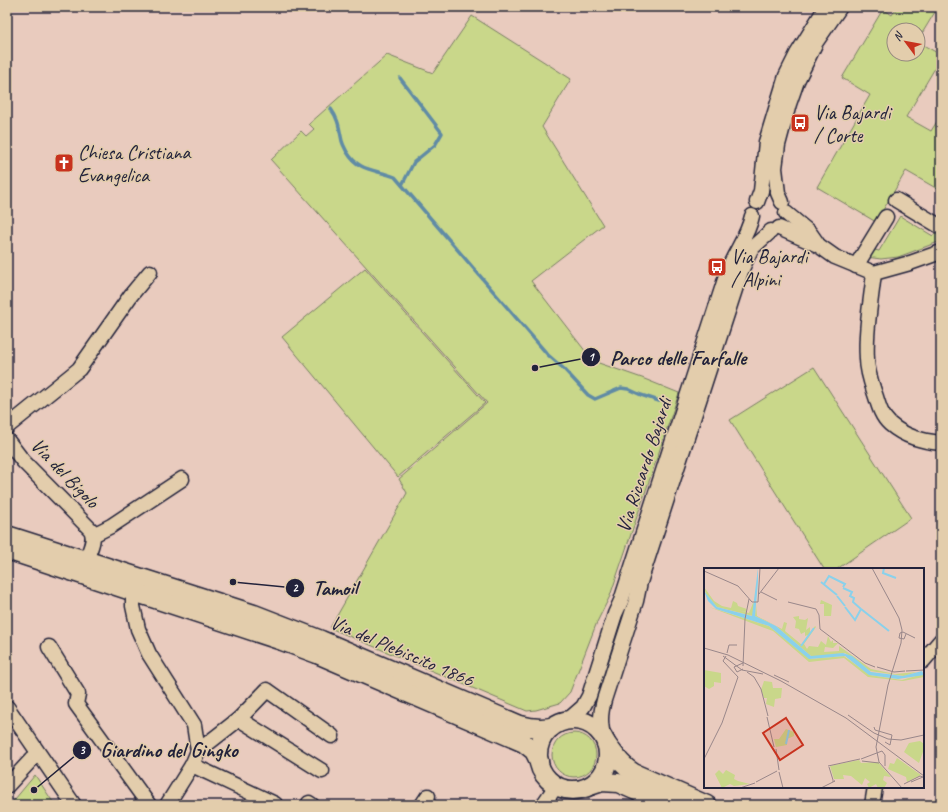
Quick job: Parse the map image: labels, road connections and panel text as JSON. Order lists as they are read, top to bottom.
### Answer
{
  "streets": {
    "main road": ["Via del Plebiscito 1866"],
    "street": ["Via Riccardo Bajardi", "Via del Bigolo"]
  },
  "crossings": [
    ["Via Riccardo Bajardi", "Via del Plebiscito 1866"],
    ["Via del Bigolo", "Via del Plebiscito 1866"]
  ],
  "places": {
    "bus stop": ["Via Bajardi / Corte", "Via Bajardi / Alpini"],
    "church": ["Chiesa Cristiana Evangelica"],
    "other": ["Parco delle Farfalle", "Tamoil", "Giardino del Gingko"]
  },
  "north": "top left"
}
